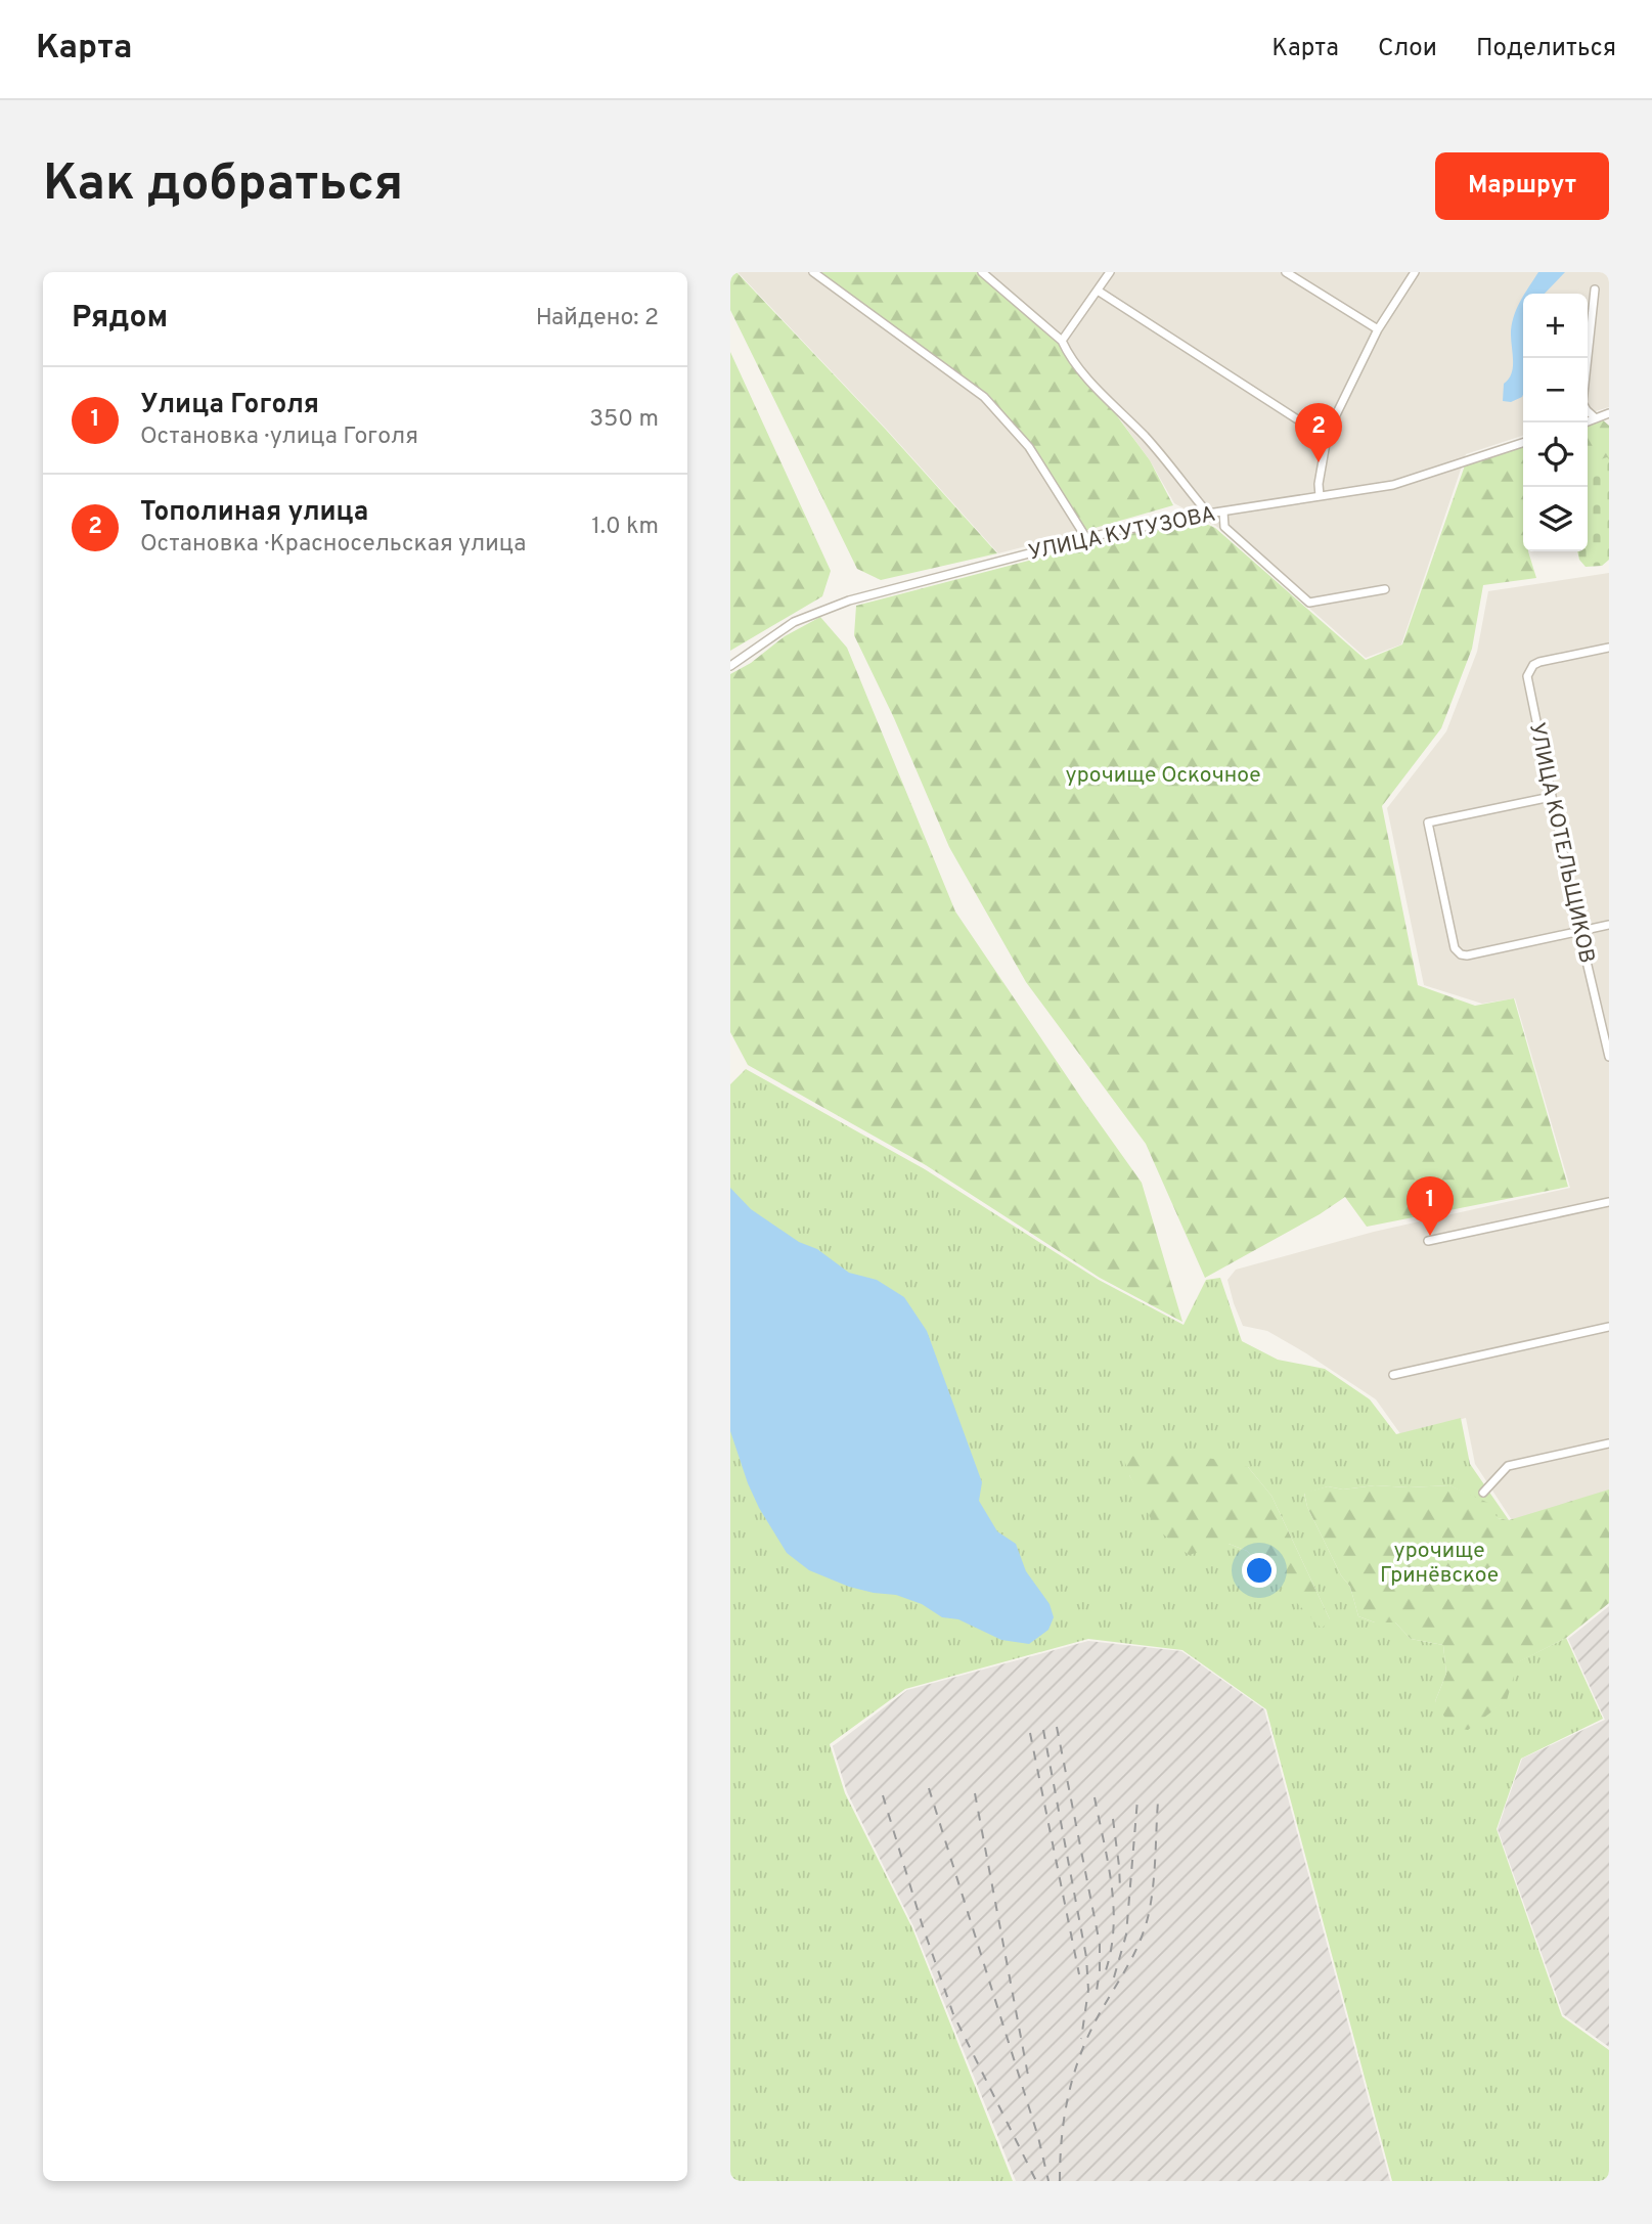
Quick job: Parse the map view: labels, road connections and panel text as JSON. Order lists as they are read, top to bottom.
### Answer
{
  "streets": {
    "street": ["УЛИЦА КУТУЗОВА", "УЛИЦА КОТЕЛЬЩИКОВ"]
  },
  "parks": ["урочище Оскочное", "урочище Гринёвское"],
  "page": {
    "header": "Карта",
    "nav": ["Карта", "Слои", "Поделиться"],
    "buttons": "Маршрут",
    "title": "Как добраться",
    "heading": ["Рядом", "Найдено: 2"],
    "map_buttons": ["+", "−"],
    "list": [
      {
        "mark": "1",
        "name": "Улица Гоголя",
        "note": "Остановка · улица Гоголя",
        "value": "350 m"
      },
      {
        "mark": "2",
        "name": "Тополиная улица",
        "note": "Остановка · Красносельская улица",
        "value": "1.0 km"
      }
    ],
    "pins": ["2", "1"]
  }
}
